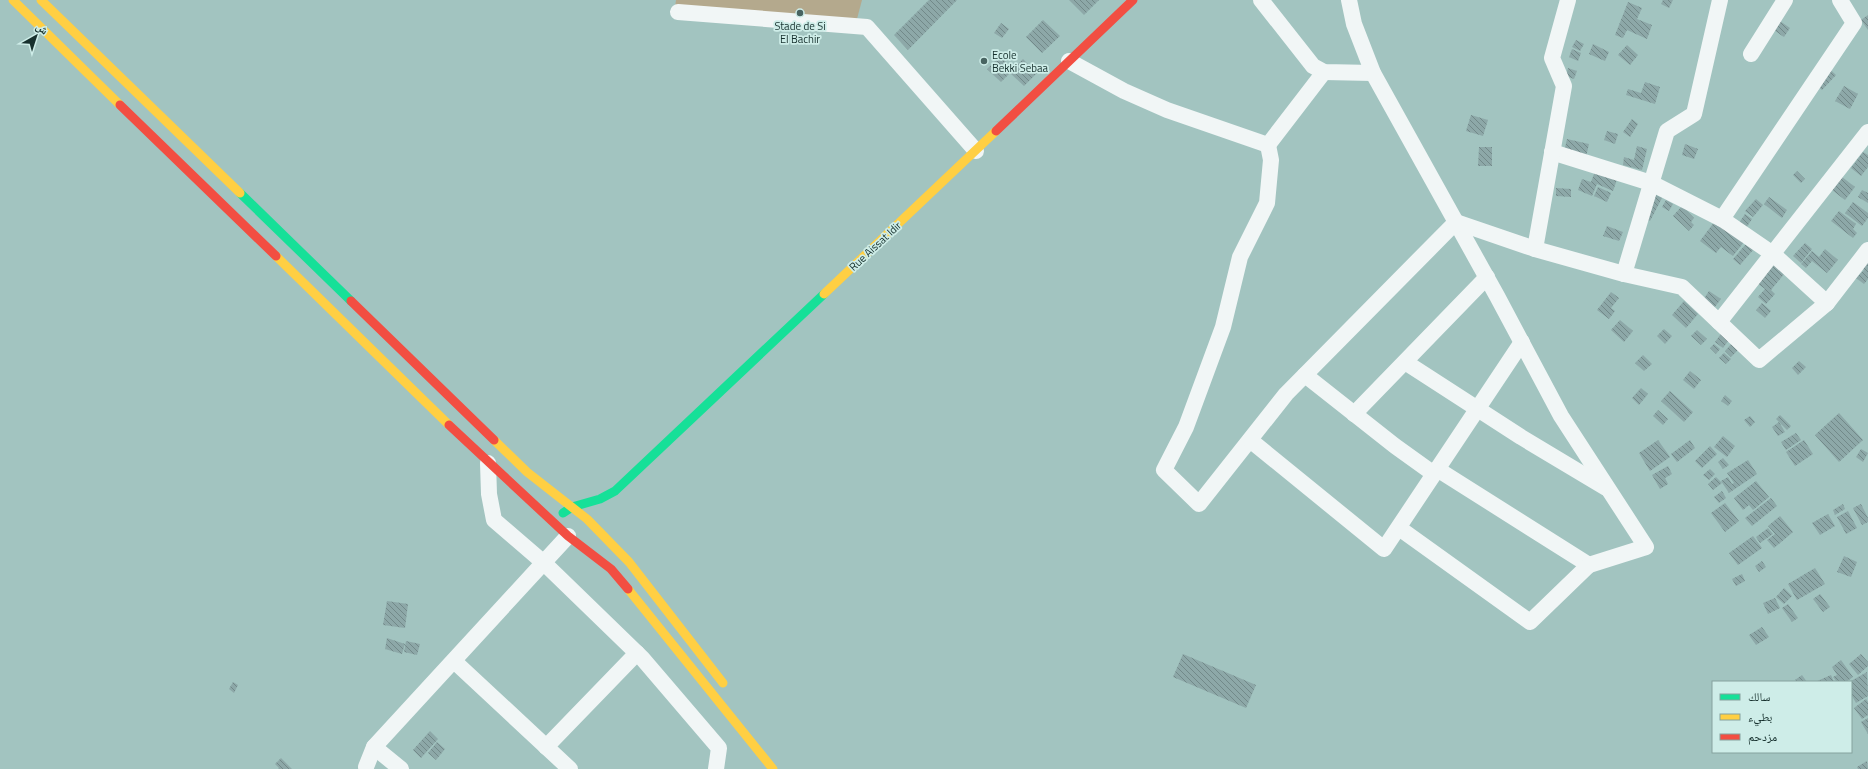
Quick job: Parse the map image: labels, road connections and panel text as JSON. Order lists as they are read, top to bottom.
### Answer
{
  "streets": {
    "main road": ["Rue Aissat Idir"]
  },
  "places": ["Stade de Si El Bachir", "Ecole Bekki Sebaa"],
  "legend": ["سالك", "بطيء", "مزدحم"],
  "north": "top right"
}
